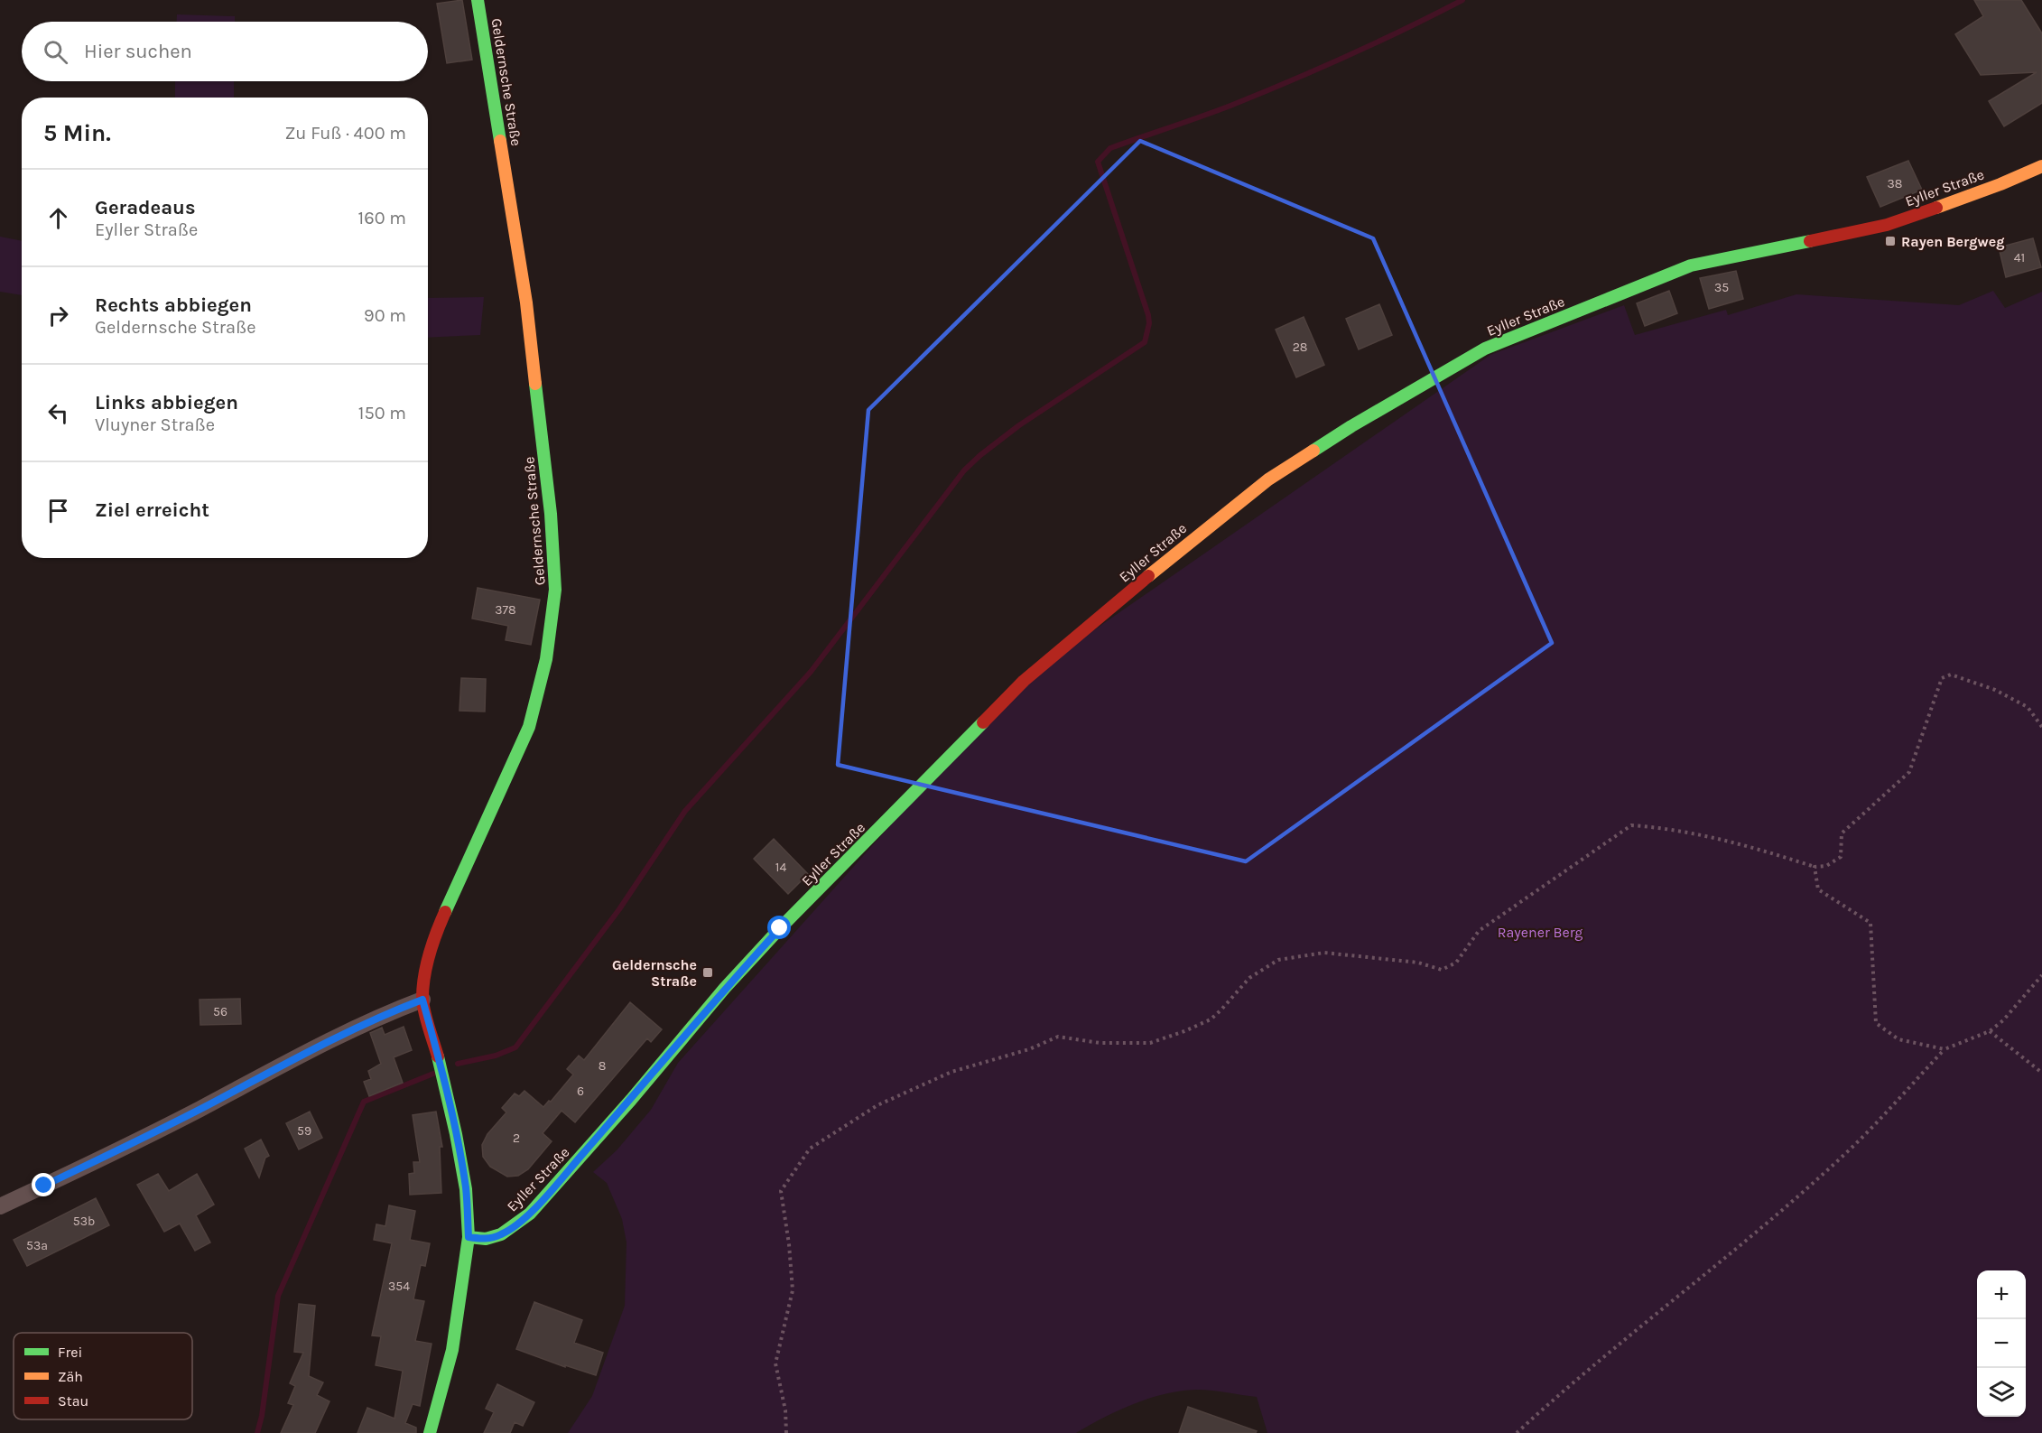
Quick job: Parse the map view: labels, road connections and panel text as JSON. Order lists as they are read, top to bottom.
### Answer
{
  "streets": {
    "main road": ["Geldernsche Straße", "Eyller Straße"]
  },
  "crossings": [
    ["Geldernsche Straße", "Eyller Straße"]
  ],
  "parks": ["Rayener Berg"],
  "places": {
    "transit": ["Rayen Bergweg", "Geldernsche Straße"]
  },
  "house_numbers": [
    "38",
    "41",
    "35",
    "28",
    "378",
    "14",
    "56",
    "8",
    "6",
    "59",
    "2",
    "53b",
    "53a",
    "354"
  ],
  "legend": ["Frei", "Zäh", "Stau"],
  "page": {
    "search": "Hier suchen",
    "heading": ["5 Min.", "Zu Fuß · 400 m"],
    "list": [
      ["Geradeaus", "Eyller Straße", "160 m"],
      ["Rechts abbiegen", "Geldernsche Straße", "90 m"],
      ["Links abbiegen", "Vluyner Straße", "150 m"],
      "Ziel erreicht"
    ],
    "map_buttons": ["+", "−"]
  }
}
